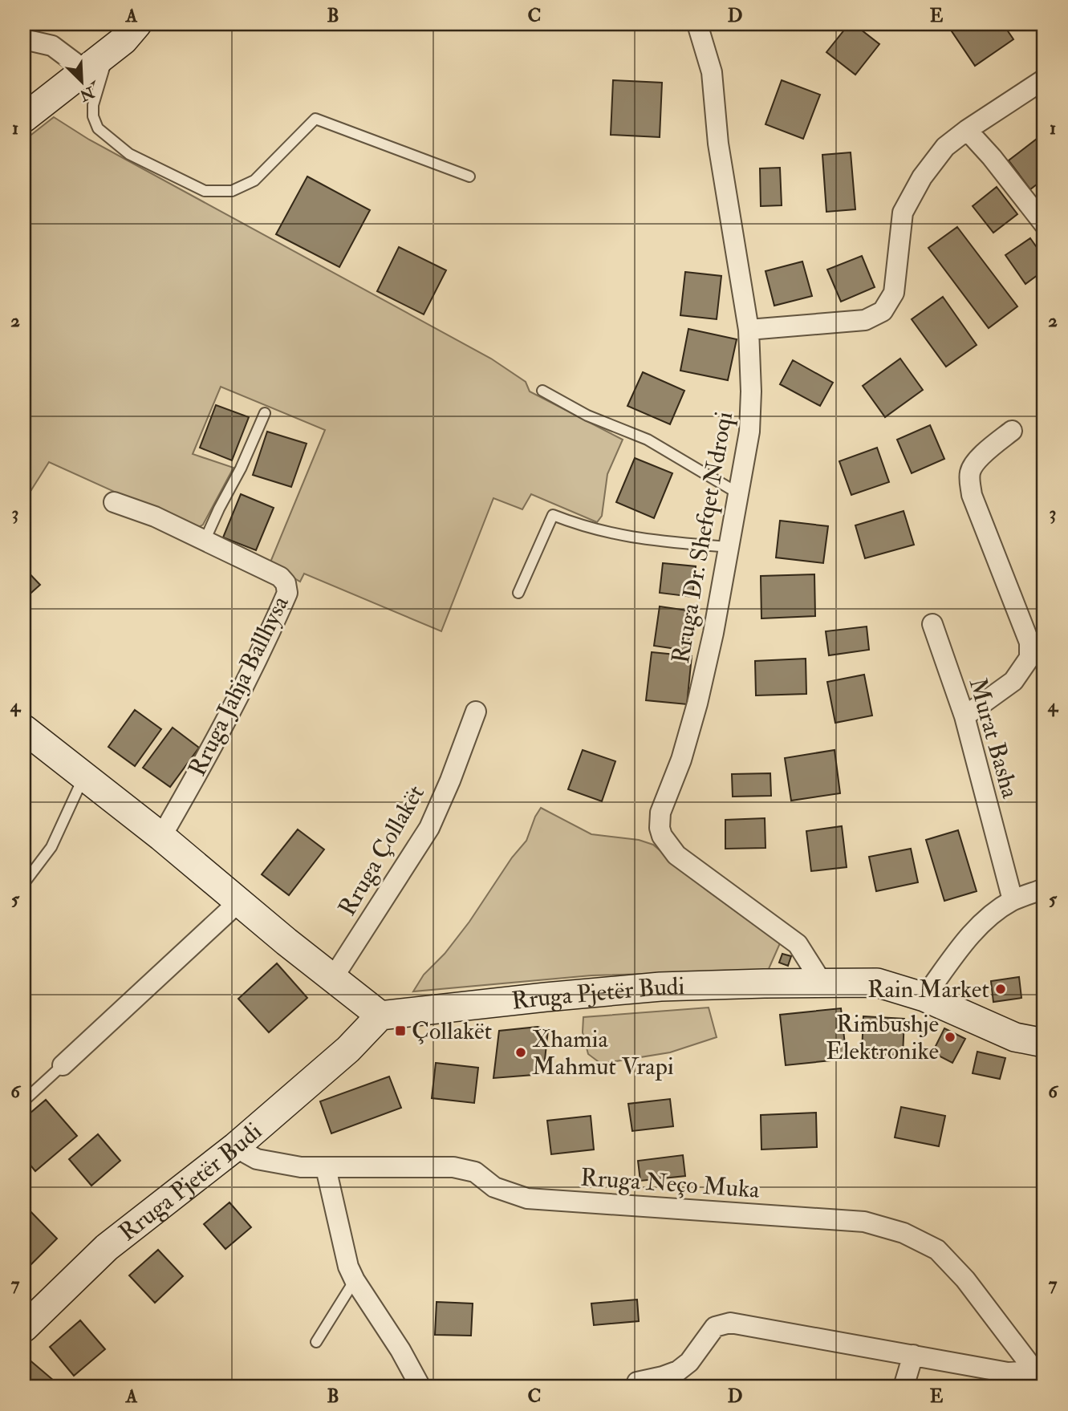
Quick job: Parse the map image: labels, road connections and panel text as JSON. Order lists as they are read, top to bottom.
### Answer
{
  "streets": {
    "main road": ["Rruga Pjetër Budi"],
    "street": [
      "Rruga Dr. Shefqet Ndroqi",
      "Rruga Jahja Ballhysa",
      "Murat Basha",
      "Rruga Çollakët",
      "Rruga Neço Muka"
    ]
  },
  "crossings": [
    ["Rruga Dr. Shefqet Ndroqi", "Rruga Pjetër Budi"],
    ["Rruga Pjetër Budi", "Rruga Neço Muka"]
  ],
  "places": {
    "other": ["Rain Market", "Rimbushje Elektronike", "Xhamia Mahmut Vrapi"],
    "transit": ["Çollakët"]
  },
  "north": "bottom right",
  "grid": {
    "columns": [
      "A",
      "B",
      "C",
      "D",
      "E"
    ],
    "rows": [
      "1",
      "2",
      "3",
      "4",
      "5",
      "6",
      "7"
    ]
  }
}
